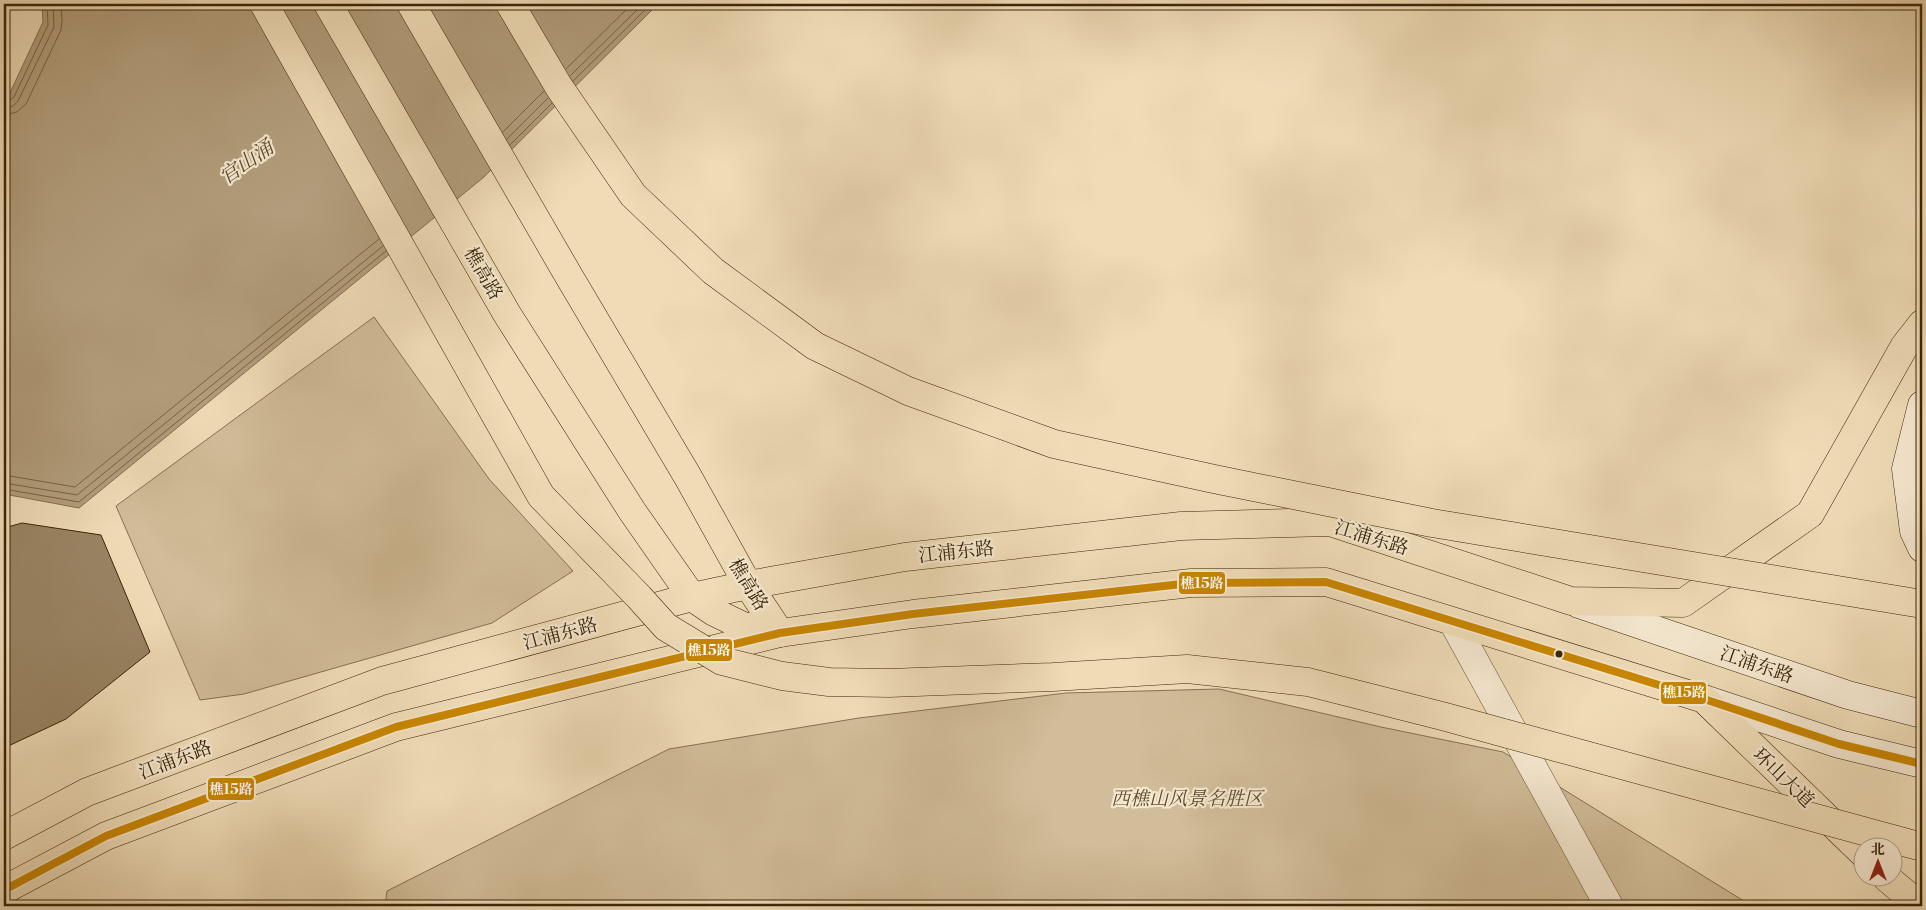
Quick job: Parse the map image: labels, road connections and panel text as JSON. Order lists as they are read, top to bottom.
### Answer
{
  "streets": {
    "main road": ["樵高路", "江浦东路", "环山大道"]
  },
  "crossings": [
    ["樵高路", "江浦东路"]
  ],
  "water": ["官山涌"],
  "parks": ["西樵山风景名胜区"],
  "lines": ["transit line 樵15路"],
  "north": "top"
}
